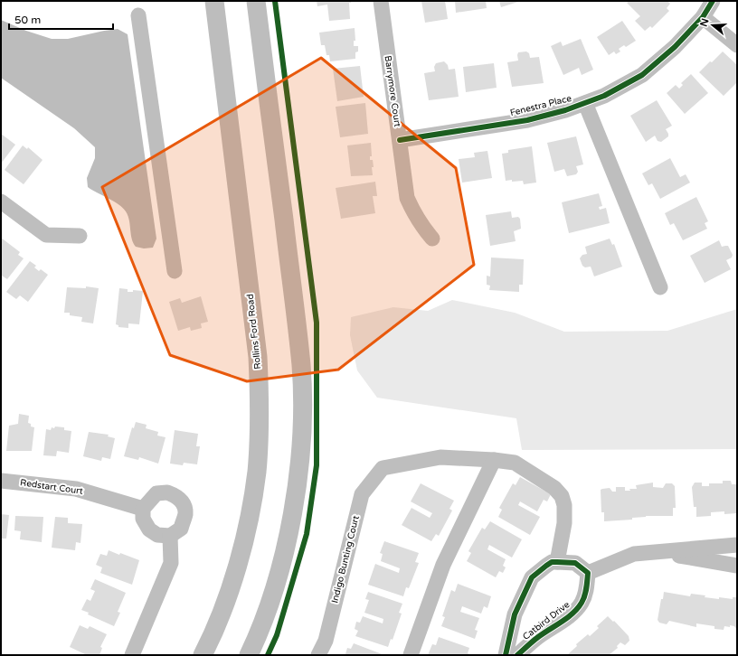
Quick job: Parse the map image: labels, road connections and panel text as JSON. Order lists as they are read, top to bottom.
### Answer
{
  "streets": {
    "main road": ["Rollins Ford Road"],
    "street": [
      "Barrymore Court",
      "Fenestra Place",
      "Redstart Court",
      "Indigo Bunting Court",
      "Catbird Drive"
    ]
  },
  "crossings": [
    ["Barrymore Court", "Fenestra Place"]
  ],
  "scale_bar": "50 m",
  "north": "left"
}
